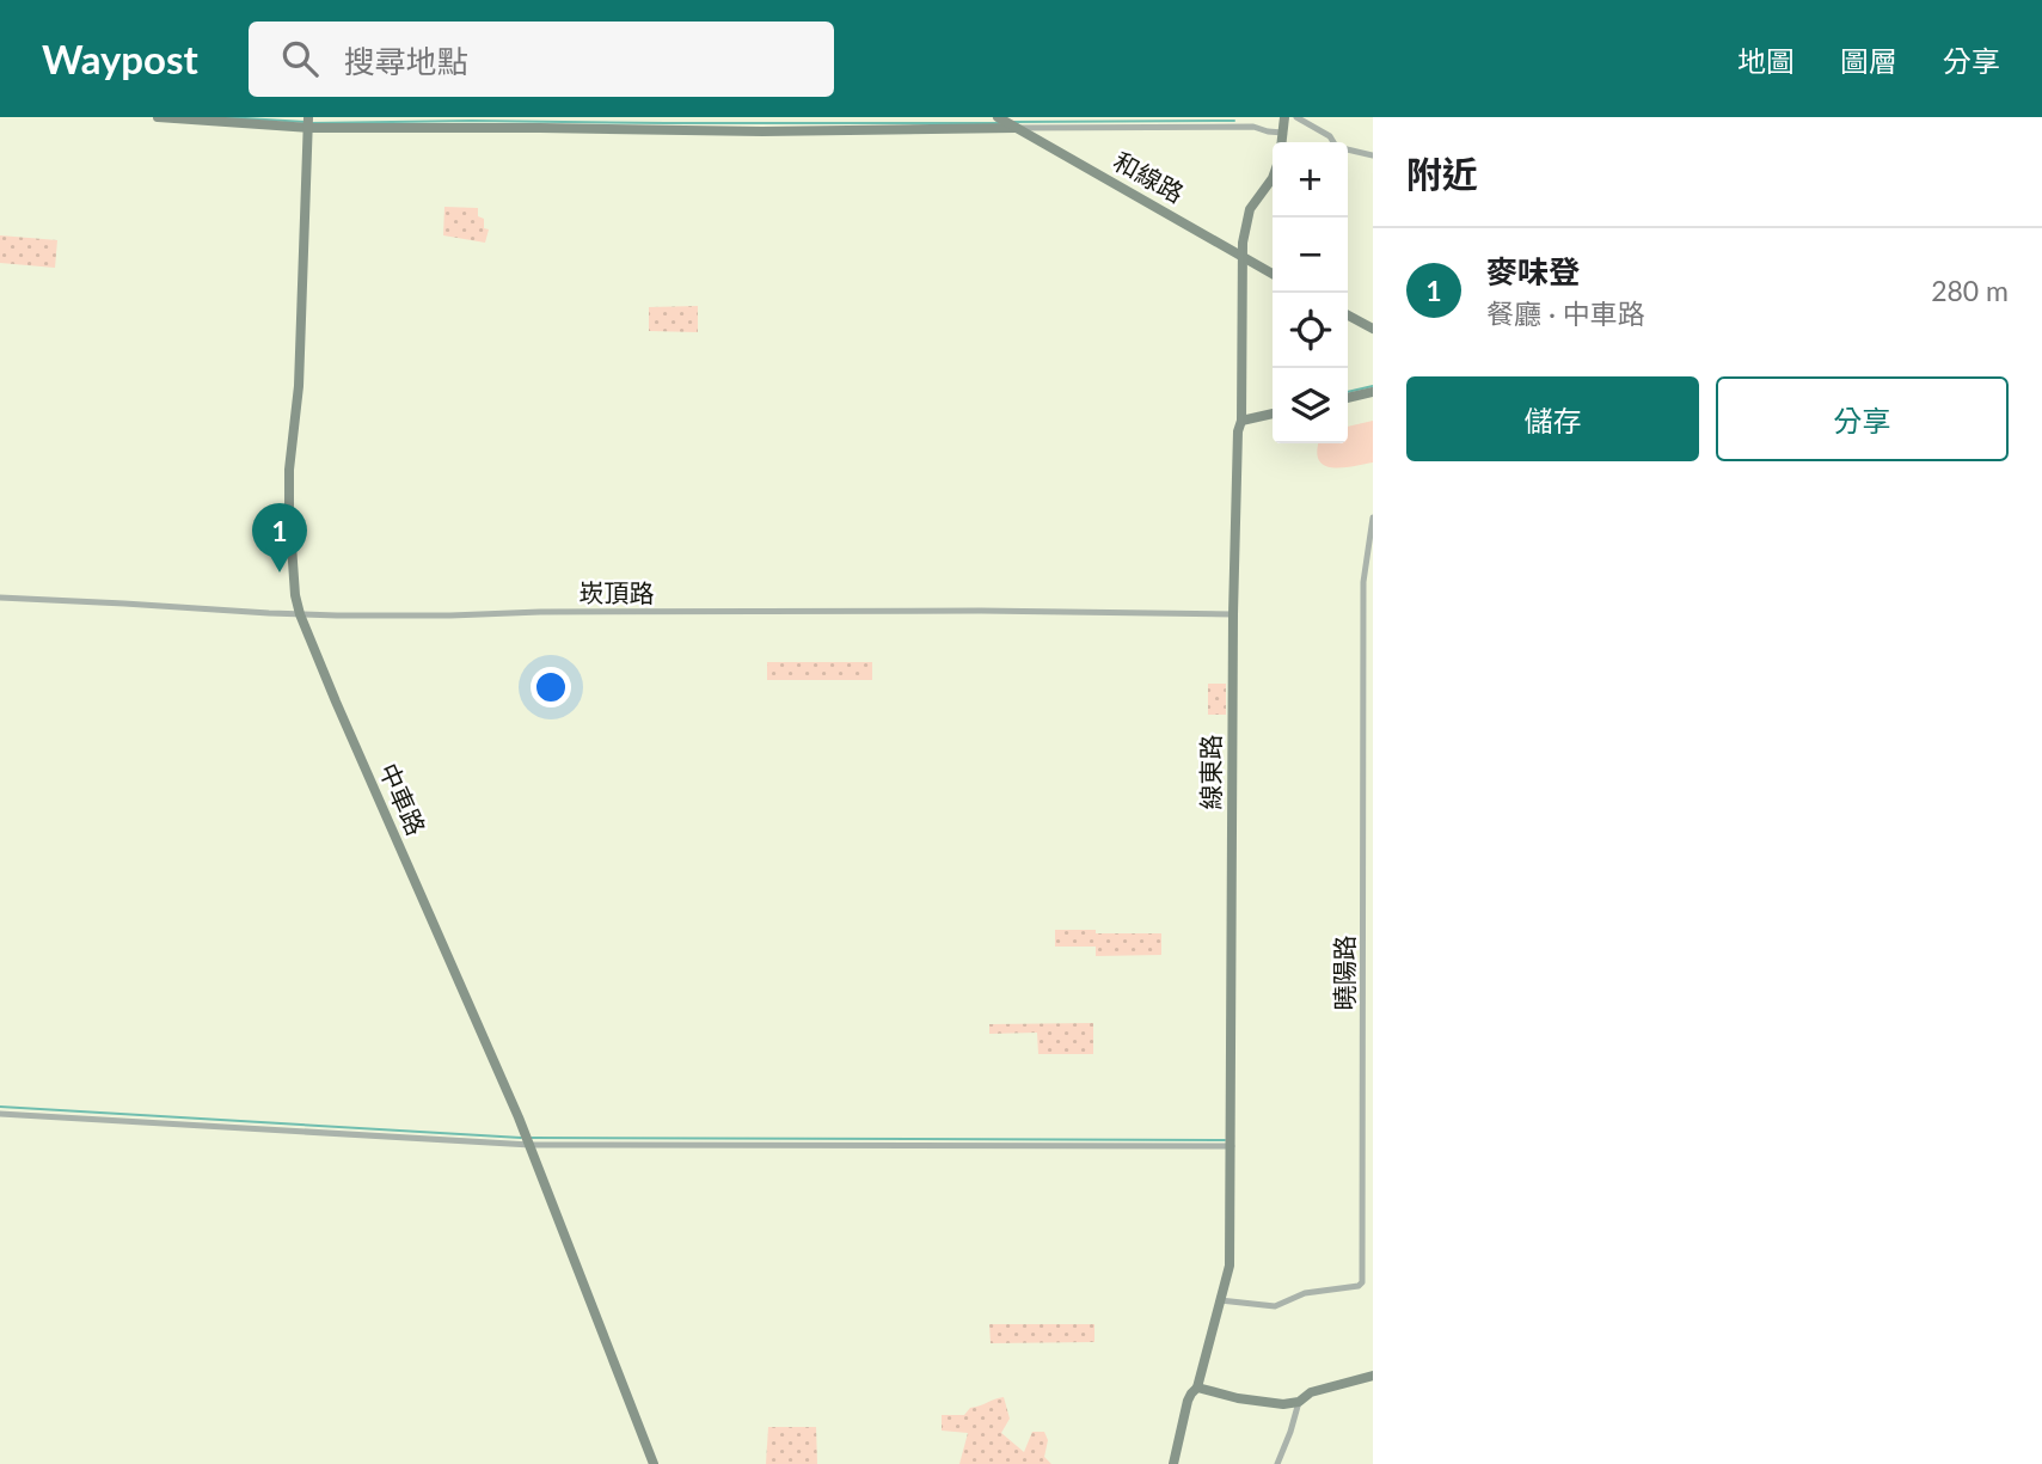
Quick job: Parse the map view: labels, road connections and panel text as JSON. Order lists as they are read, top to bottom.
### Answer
{
  "streets": {
    "street": [
      "和線路",
      "崁頂路",
      "線東路",
      "中車路",
      "曉陽路"
    ]
  },
  "crossings": [
    ["和線路", "線東路"],
    ["崁頂路", "線東路"],
    ["崁頂路", "中車路"],
    ["線東路", "曉陽路"]
  ],
  "page": {
    "header": "Waypost",
    "search": "搜尋地點",
    "nav": ["地圖", "圖層", "分享"],
    "heading": "附近",
    "map_buttons": ["+", "−"],
    "list": [
      {
        "mark": "1",
        "name": "麥味登",
        "note": "餐廳 · 中車路",
        "value": "280 m"
      }
    ],
    "buttons": ["儲存", "分享"],
    "pins": "1"
  }
}
